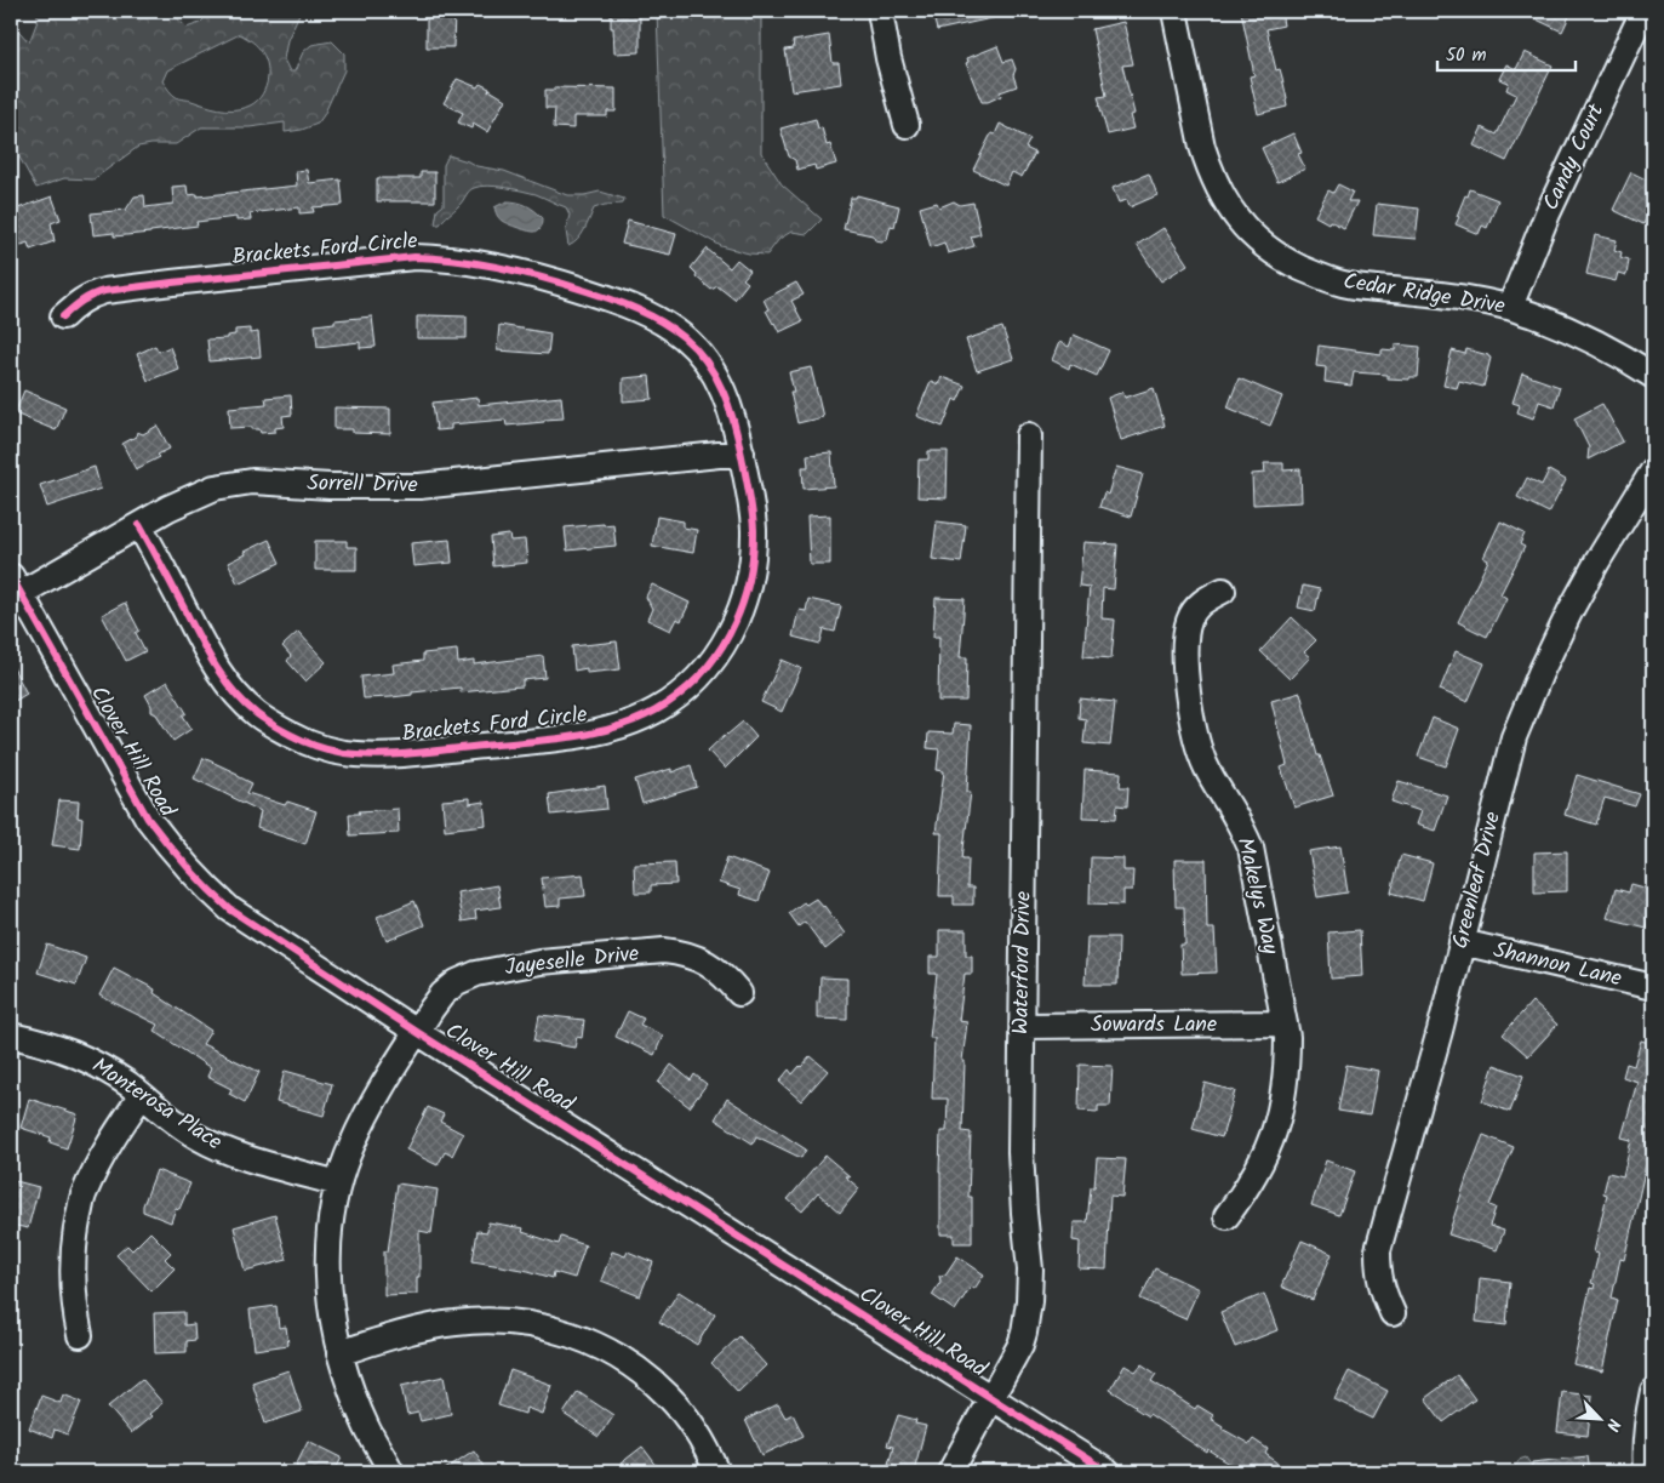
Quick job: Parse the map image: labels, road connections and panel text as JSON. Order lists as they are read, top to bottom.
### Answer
{
  "streets": {
    "street": [
      "Candy Court",
      "Brackets Ford Circle",
      "Cedar Ridge Drive",
      "Sorrell Drive",
      "Clover Hill Road",
      "Greenleaf Drive",
      "Makelys Way",
      "Jayeselle Drive",
      "Waterford Drive",
      "Shannon Lane",
      "Sowards Lane",
      "Monterosa Place"
    ]
  },
  "crossings": [
    ["Candy Court", "Cedar Ridge Drive"],
    ["Brackets Ford Circle", "Sorrell Drive"],
    ["Sorrell Drive", "Clover Hill Road"],
    ["Clover Hill Road", "Jayeselle Drive"],
    ["Clover Hill Road", "Waterford Drive"],
    ["Greenleaf Drive", "Shannon Lane"],
    ["Makelys Way", "Sowards Lane"],
    ["Jayeselle Drive", "Monterosa Place"],
    ["Waterford Drive", "Sowards Lane"]
  ],
  "scale_bar": "50 m",
  "north": "bottom right"
}
